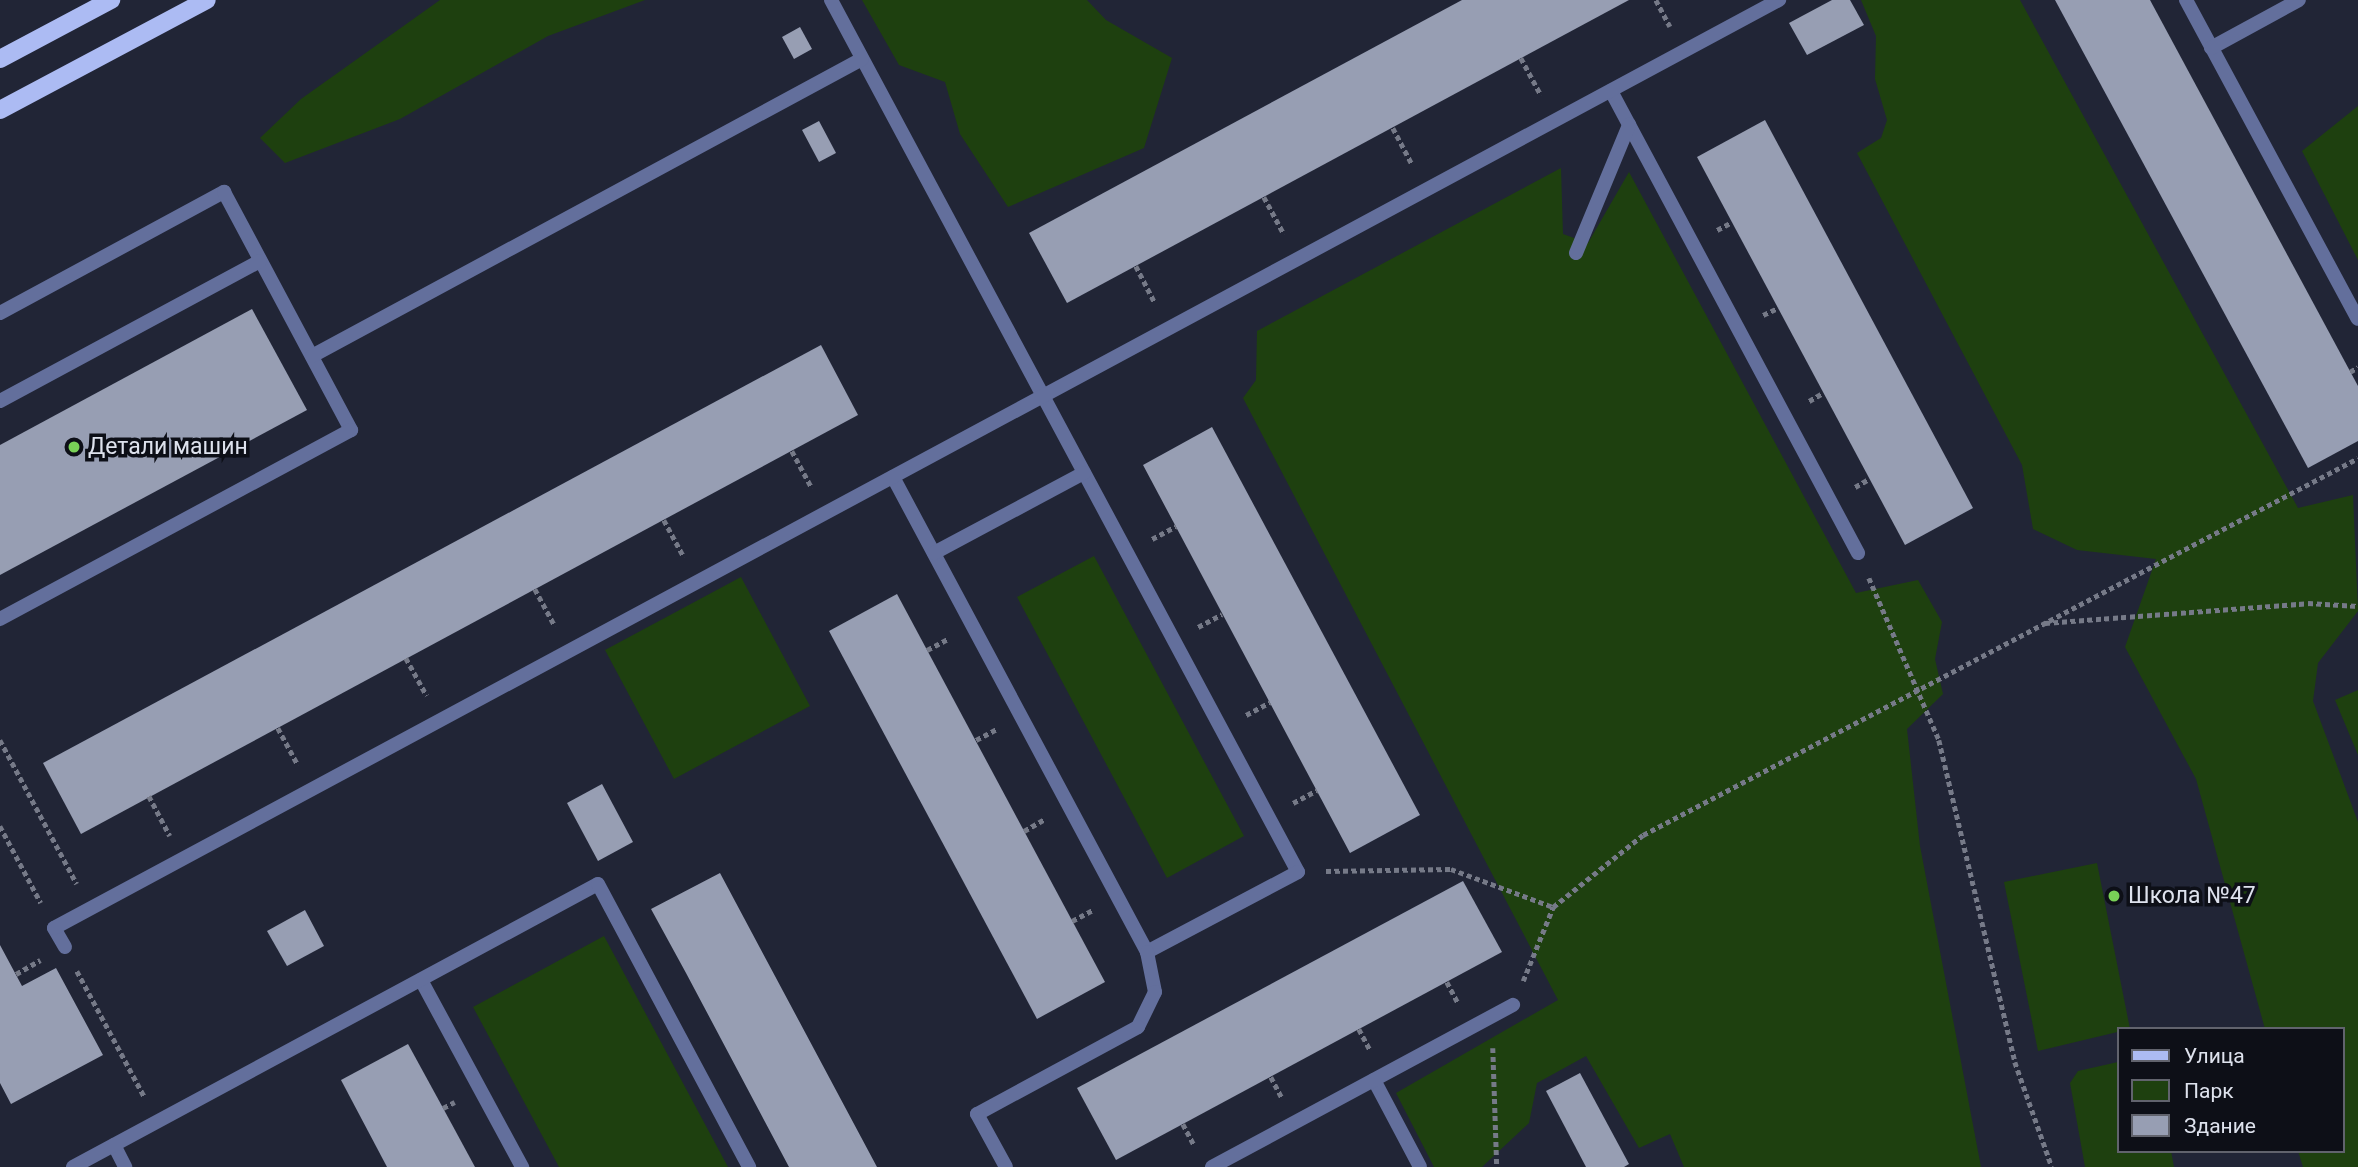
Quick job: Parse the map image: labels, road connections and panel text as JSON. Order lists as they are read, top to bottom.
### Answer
{
  "places": ["Детали машин", "Школа №47"],
  "legend": ["Улица", "Парк", "Здание"]
}
